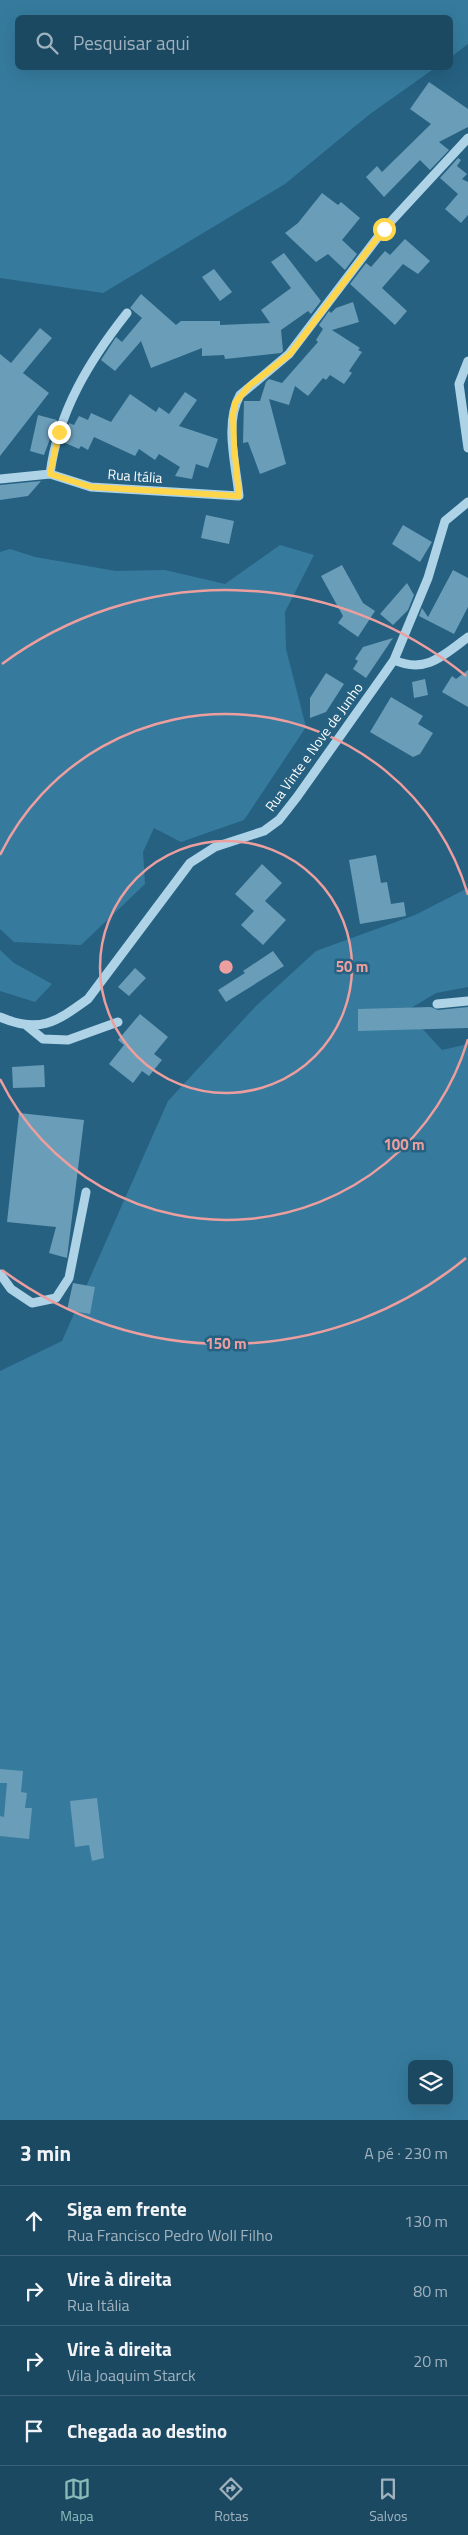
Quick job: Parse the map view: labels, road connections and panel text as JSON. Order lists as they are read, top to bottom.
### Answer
{
  "streets": {
    "street": ["Rua Itália", "Rua Vinte e Nove de Junho"]
  },
  "page": {
    "search": "Pesquisar aqui",
    "heading": ["3 min", "A pé · 230 m"],
    "list": [
      ["Siga em frente", "Rua Francisco Pedro Woll Filho", "130 m"],
      ["Vire à direita", "Rua Itália", "80 m"],
      ["Vire à direita", "Vila Joaquim Starck", "20 m"],
      "Chegada ao destino"
    ],
    "nav": ["Mapa", "Rotas", "Salvos"]
  },
  "rings": ["50 m", "100 m", "150 m"]
}
